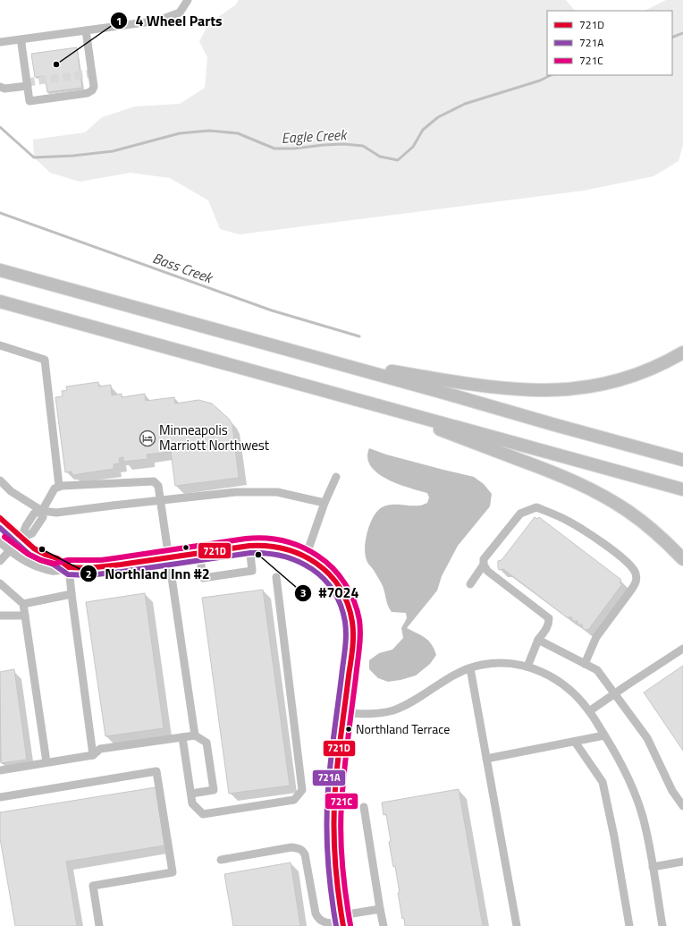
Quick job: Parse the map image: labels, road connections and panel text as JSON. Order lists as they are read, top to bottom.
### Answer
{
  "water": ["Eagle Creek", "Bass Creek"],
  "places": {
    "other": [
      "4 Wheel Parts",
      "Northland Inn #2",
      "#7024",
      "Northland Terrace"
    ],
    "hotel": ["Minneapolis Marriott Northwest"]
  },
  "lines": ["transit line 721D", "transit line 721A", "transit line 721C"],
  "legend": ["721D", "721A", "721C"]
}
